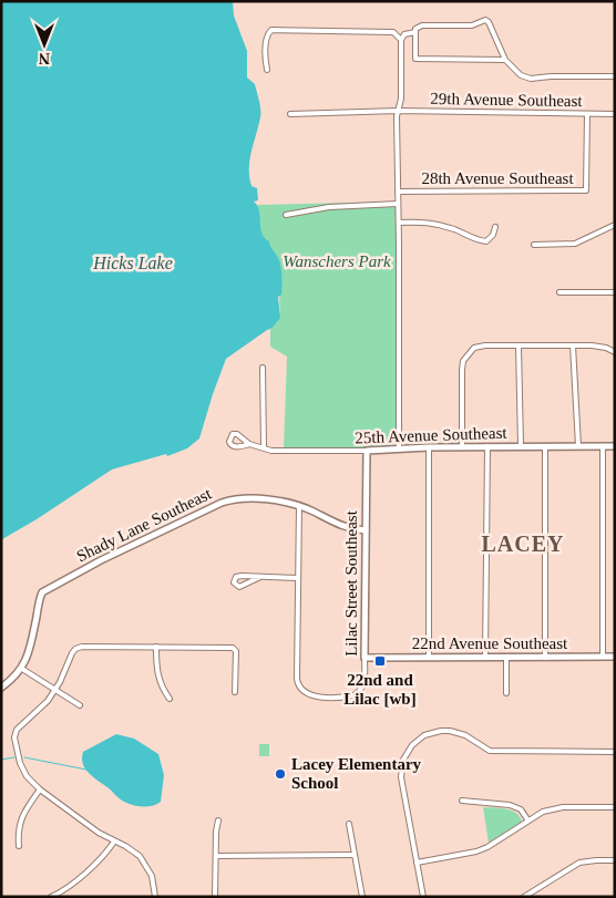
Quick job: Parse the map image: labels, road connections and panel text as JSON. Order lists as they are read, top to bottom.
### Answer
{
  "streets": {
    "street": [
      "29th Avenue Southeast",
      "28th Avenue Southeast",
      "25th Avenue Southeast",
      "Shady Lane Southeast",
      "Lilac Street Southeast",
      "22nd Avenue Southeast"
    ]
  },
  "crossings": [
    ["29th Avenue Southeast", "28th Avenue Southeast"],
    ["25th Avenue Southeast", "Lilac Street Southeast"],
    ["Shady Lane Southeast", "Lilac Street Southeast"],
    ["Lilac Street Southeast", "22nd Avenue Southeast"]
  ],
  "districts": ["LACEY"],
  "water": ["Hicks Lake"],
  "parks": ["Wanschers Park"],
  "places": {
    "transit": ["22nd and Lilac [wb]"],
    "other": ["Lacey Elementary School"]
  },
  "north": "bottom"
}
